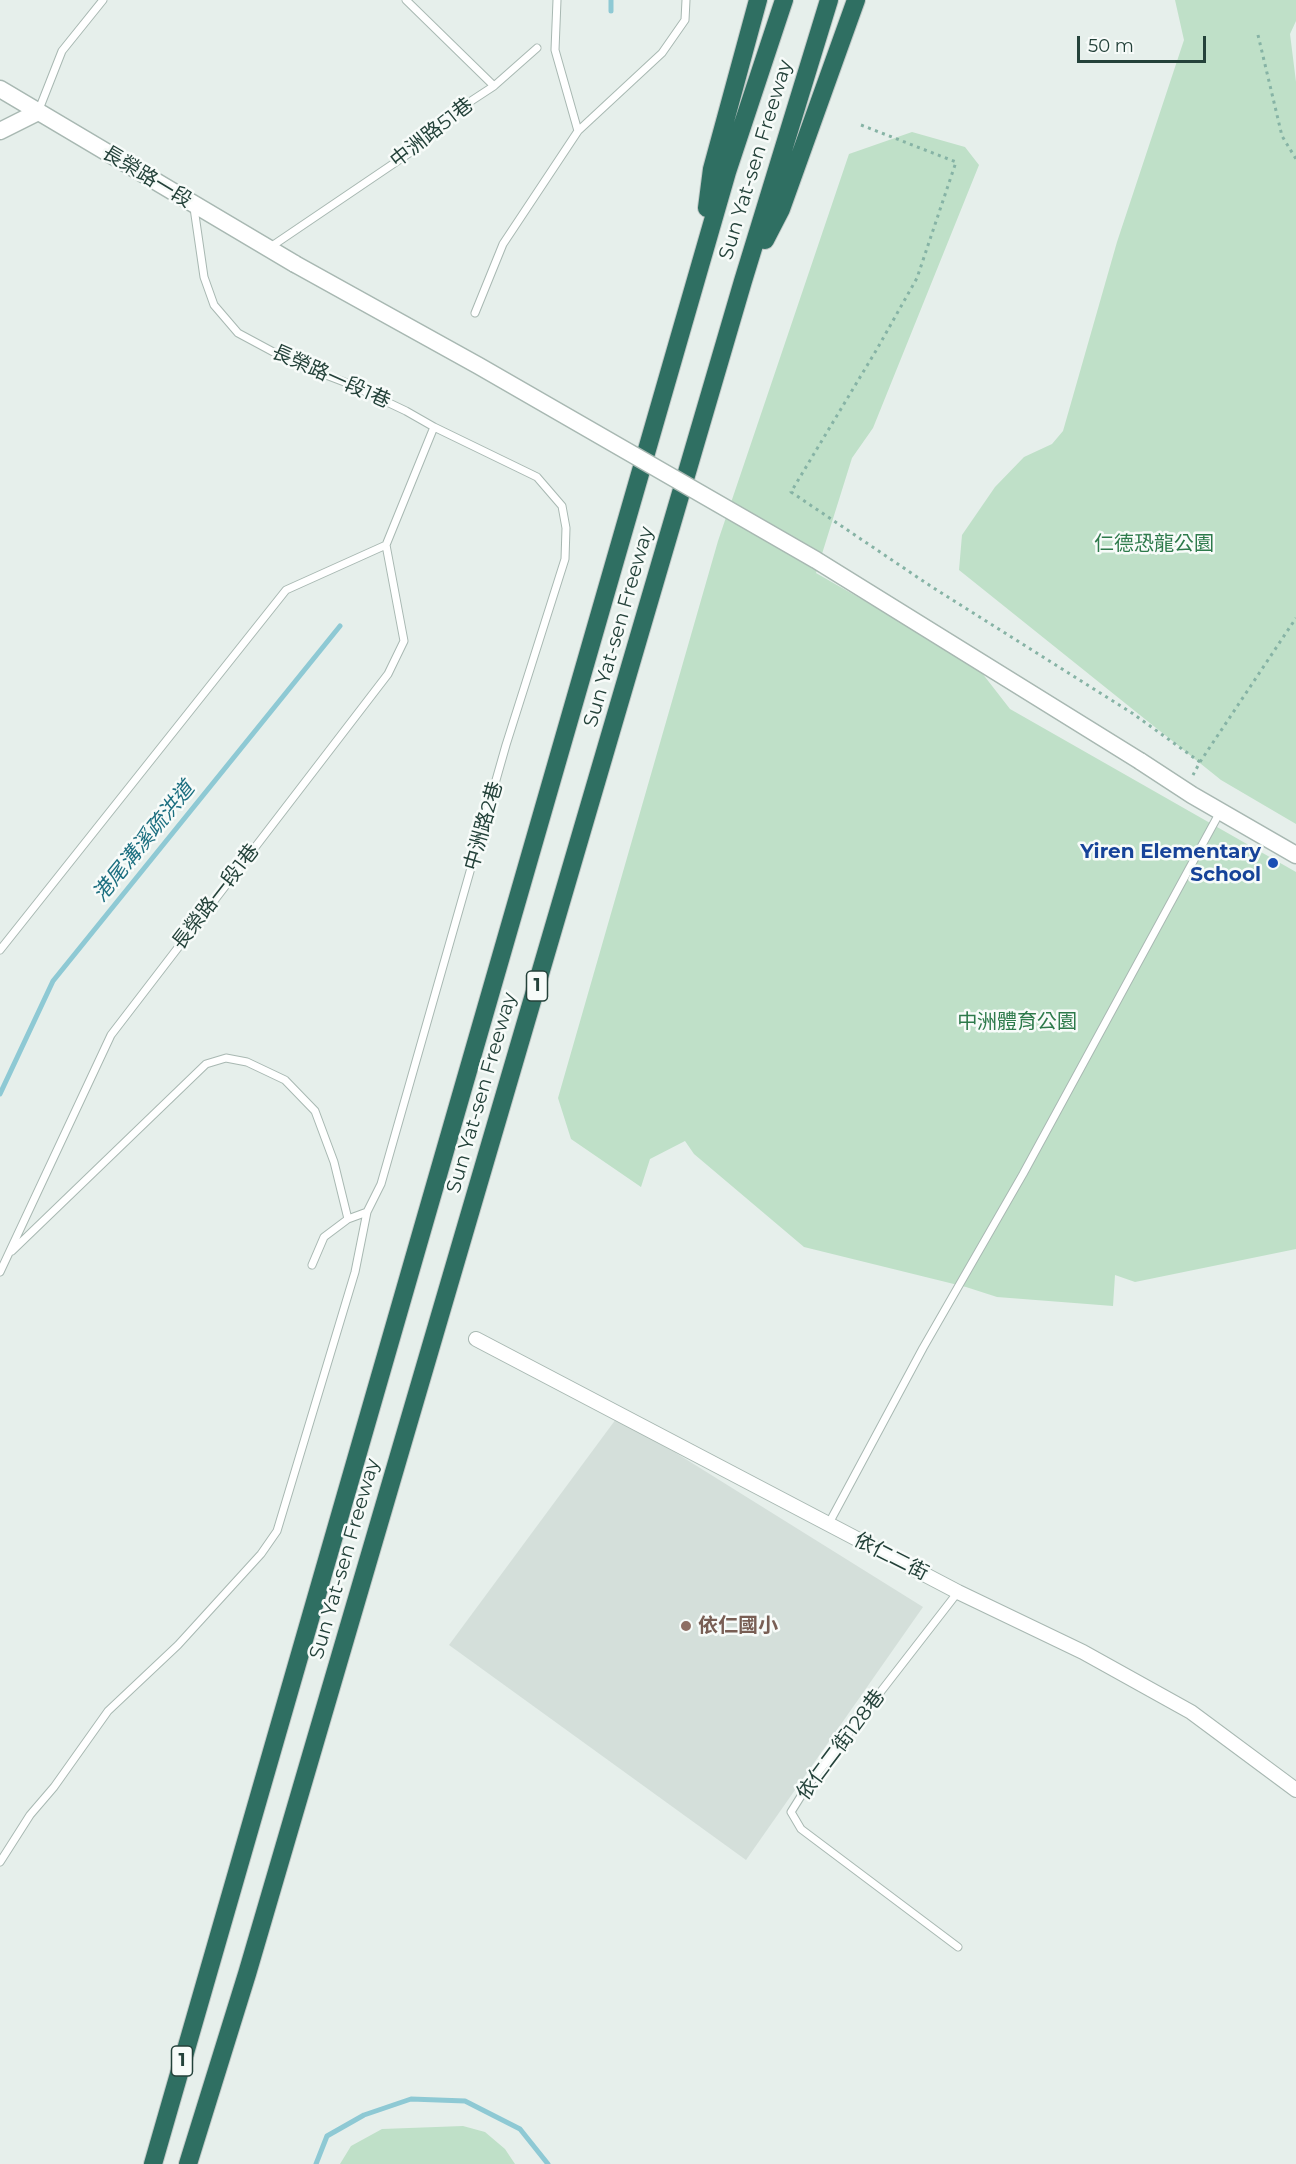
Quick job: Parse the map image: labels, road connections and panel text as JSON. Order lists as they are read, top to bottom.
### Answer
{
  "streets": {
    "highway": ["Sun Yat-sen Freeway", "1"],
    "street": ["長榮路一段", "依仁二街"],
    "lane": [
      "中洲路51巷",
      "長榮路一段1巷",
      "中洲路2巷",
      "依仁二街128巷"
    ]
  },
  "crossings": [
    ["中洲路51巷", "長榮路一段"],
    ["長榮路一段", "長榮路一段1巷"],
    ["長榮路一段1巷", "中洲路2巷"],
    ["依仁二街", "依仁二街128巷"]
  ],
  "water": ["港尾溝溪疏洪道"],
  "parks": ["仁德恐龍公園", "中洲體育公園"],
  "places": ["Yiren Elementary School", "依仁國小"],
  "scale_bar": "50 m"
}
